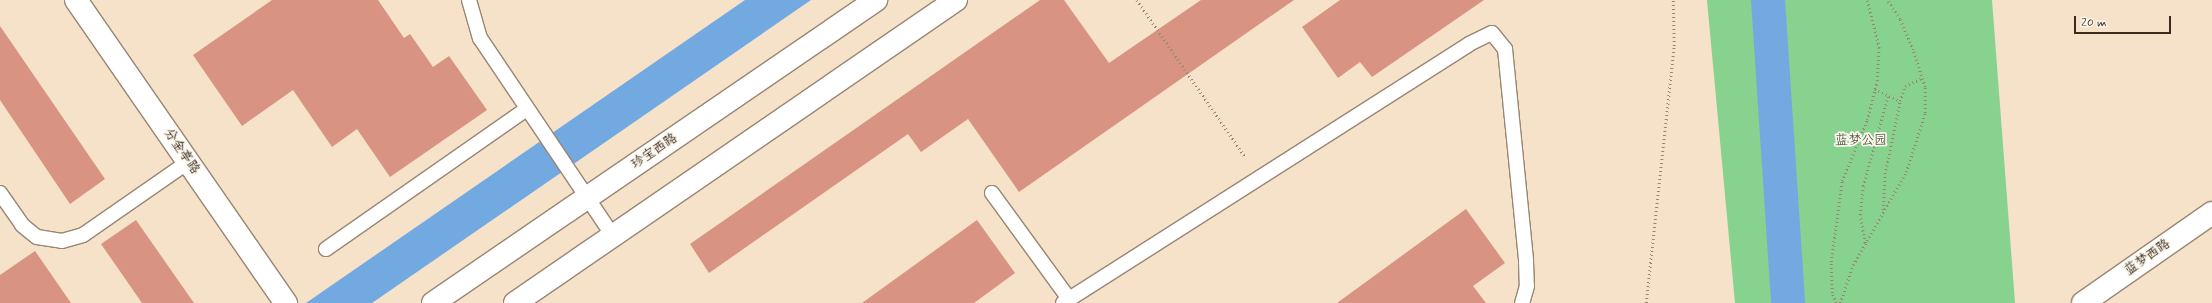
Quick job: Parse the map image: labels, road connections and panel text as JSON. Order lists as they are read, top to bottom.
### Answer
{
  "streets": {
    "street": ["分金亭路", "珍宝西路", "蓝梦西路"]
  },
  "parks": ["蓝梦公园"],
  "scale_bar": "20 m"
}
